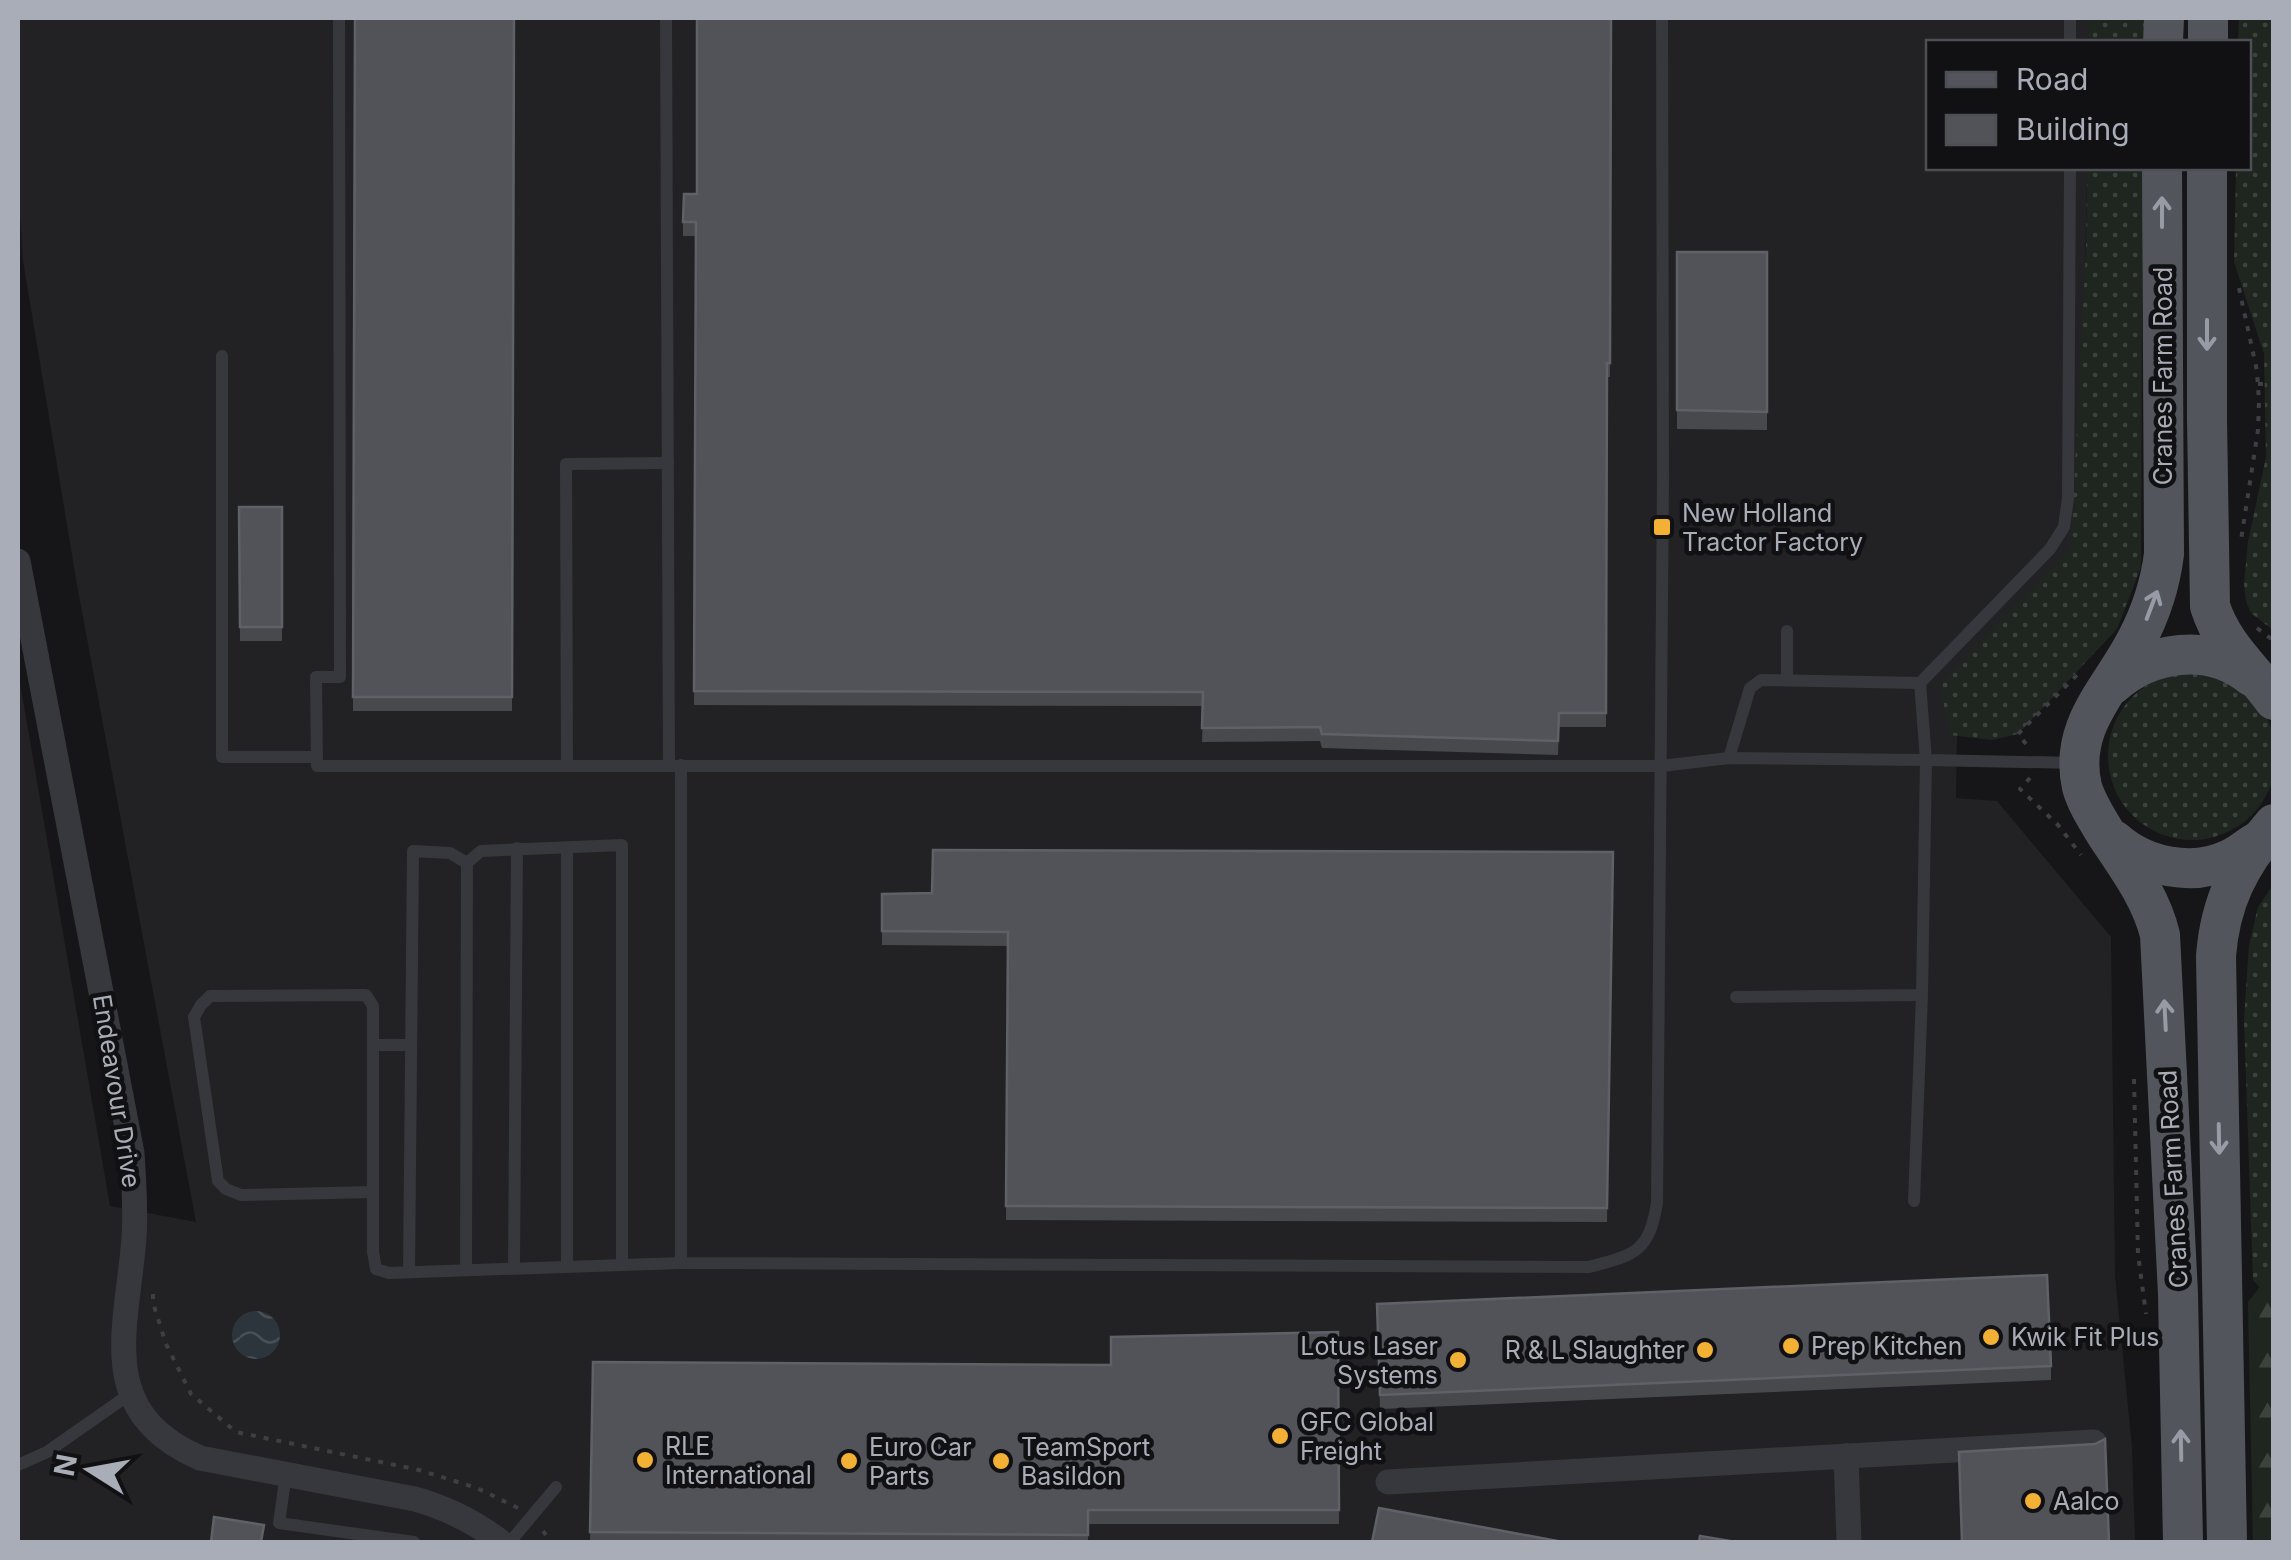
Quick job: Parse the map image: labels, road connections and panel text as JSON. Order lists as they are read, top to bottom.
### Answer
{
  "streets": {
    "main road": ["Cranes Farm Road"],
    "street": ["Endeavour Drive"]
  },
  "places": {
    "transit": ["New Holland Tractor Factory"],
    "other": [
      "Kwik Fit Plus",
      "Prep Kitchen",
      "R & L Slaughter",
      "Lotus Laser Systems",
      "GFC Global Freight",
      "RLE International",
      "Euro Car Parts",
      "TeamSport Basildon",
      "Aalco"
    ]
  },
  "legend": ["Road", "Building"],
  "north": "left"
}
